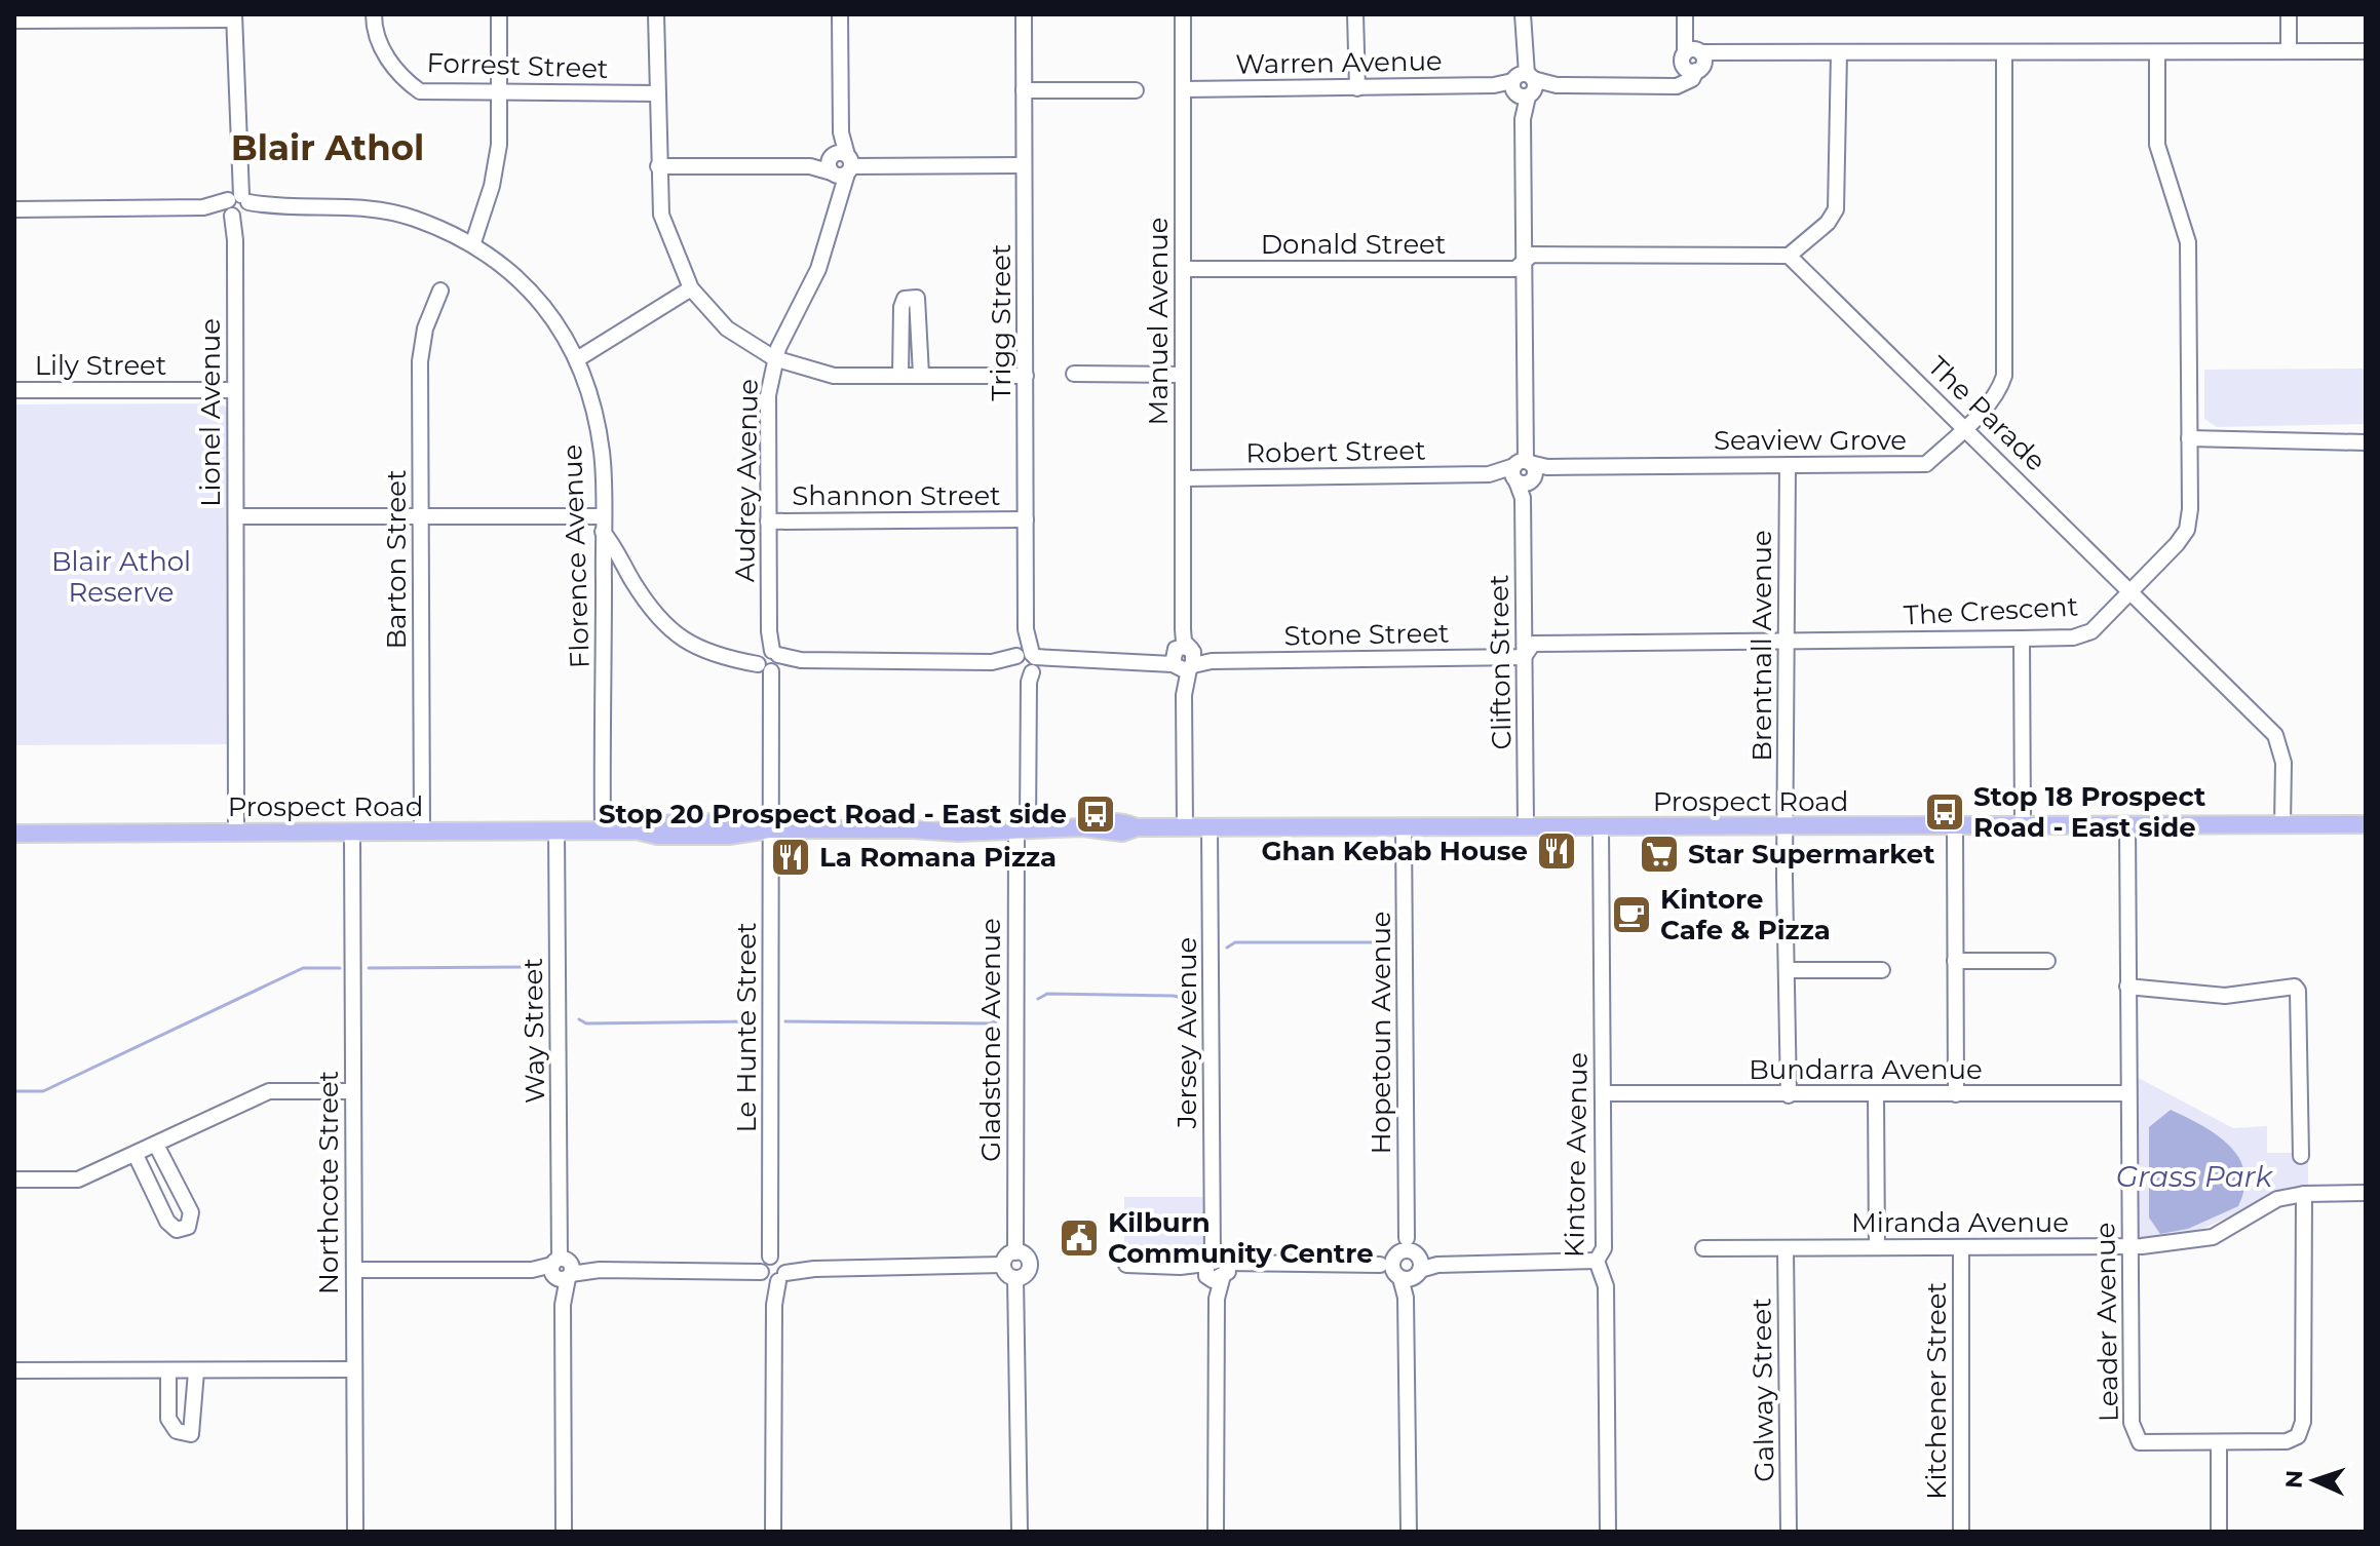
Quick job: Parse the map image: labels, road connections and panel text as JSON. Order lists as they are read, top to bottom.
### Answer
{
  "streets": {
    "main road": ["Prospect Road"],
    "street": [
      "Warren Avenue",
      "Forrest Street",
      "Donald Street",
      "Manuel Avenue",
      "Trigg Street",
      "Lily Street",
      "Lionel Avenue",
      "The Parade",
      "Seaview Grove",
      "Robert Street",
      "Audrey Avenue",
      "Shannon Street",
      "Florence Avenue",
      "Barton Street",
      "The Crescent",
      "Stone Street",
      "Brentnall Avenue",
      "Clifton Street",
      "Le Hunte Street",
      "Way Street",
      "Jersey Avenue",
      "Hopetoun Avenue",
      "Gladstone Avenue",
      "Bundarra Avenue",
      "Kintore Avenue",
      "Northcote Street",
      "Miranda Avenue",
      "Leader Avenue",
      "Galway Street",
      "Kitchener Street"
    ]
  },
  "crossings": [
    ["Warren Avenue", "Manuel Avenue"],
    ["Warren Avenue", "Clifton Street"],
    ["Donald Street", "Manuel Avenue"],
    ["Donald Street", "Clifton Street"],
    ["Manuel Avenue", "Robert Street"],
    ["Manuel Avenue", "Stone Street"],
    ["Manuel Avenue", "Prospect Road"],
    ["Trigg Street", "Shannon Street"],
    ["Trigg Street", "Stone Street"],
    ["Trigg Street", "Prospect Road"],
    ["Trigg Street", "Gladstone Avenue"],
    ["Lily Street", "Lionel Avenue"],
    ["Lionel Avenue", "Florence Avenue"],
    ["Lionel Avenue", "Prospect Road"],
    ["The Parade", "Seaview Grove"],
    ["The Parade", "The Crescent"],
    ["The Parade", "Prospect Road"],
    ["Seaview Grove", "Robert Street"],
    ["Seaview Grove", "Brentnall Avenue"],
    ["Seaview Grove", "Clifton Street"],
    ["Robert Street", "Clifton Street"],
    ["Audrey Avenue", "Shannon Street"],
    ["Audrey Avenue", "Stone Street"],
    ["Audrey Avenue", "Prospect Road"],
    ["Audrey Avenue", "Le Hunte Street"],
    ["Florence Avenue", "Stone Street"],
    ["Florence Avenue", "Prospect Road"],
    ["Barton Street", "Prospect Road"],
    ["The Crescent", "Stone Street"],
    ["The Crescent", "Brentnall Avenue"],
    ["The Crescent", "Clifton Street"],
    ["Stone Street", "Clifton Street"],
    ["Brentnall Avenue", "Prospect Road"],
    ["Brentnall Avenue", "Bundarra Avenue"],
    ["Clifton Street", "Prospect Road"],
    ["Prospect Road", "Le Hunte Street"],
    ["Prospect Road", "Way Street"],
    ["Prospect Road", "Jersey Avenue"],
    ["Prospect Road", "Hopetoun Avenue"],
    ["Prospect Road", "Gladstone Avenue"],
    ["Prospect Road", "Kintore Avenue"],
    ["Prospect Road", "Northcote Street"],
    ["Prospect Road", "Leader Avenue"],
    ["Bundarra Avenue", "Kintore Avenue"],
    ["Bundarra Avenue", "Leader Avenue"],
    ["Miranda Avenue", "Leader Avenue"],
    ["Miranda Avenue", "Galway Street"],
    ["Miranda Avenue", "Kitchener Street"]
  ],
  "districts": ["Blair Athol"],
  "water": ["Grass Park"],
  "parks": ["Blair Athol Reserve"],
  "places": {
    "bus stop": ["Stop 18 Prospect Road - East side", "Stop 20 Prospect Road - East side"],
    "restaurant": ["Ghan Kebab House", "La Romana Pizza"],
    "supermarket": ["Star Supermarket"],
    "cafe": ["Kintore Cafe & Pizza"],
    "public building": ["Kilburn Community Centre"]
  },
  "north": "left"
}
